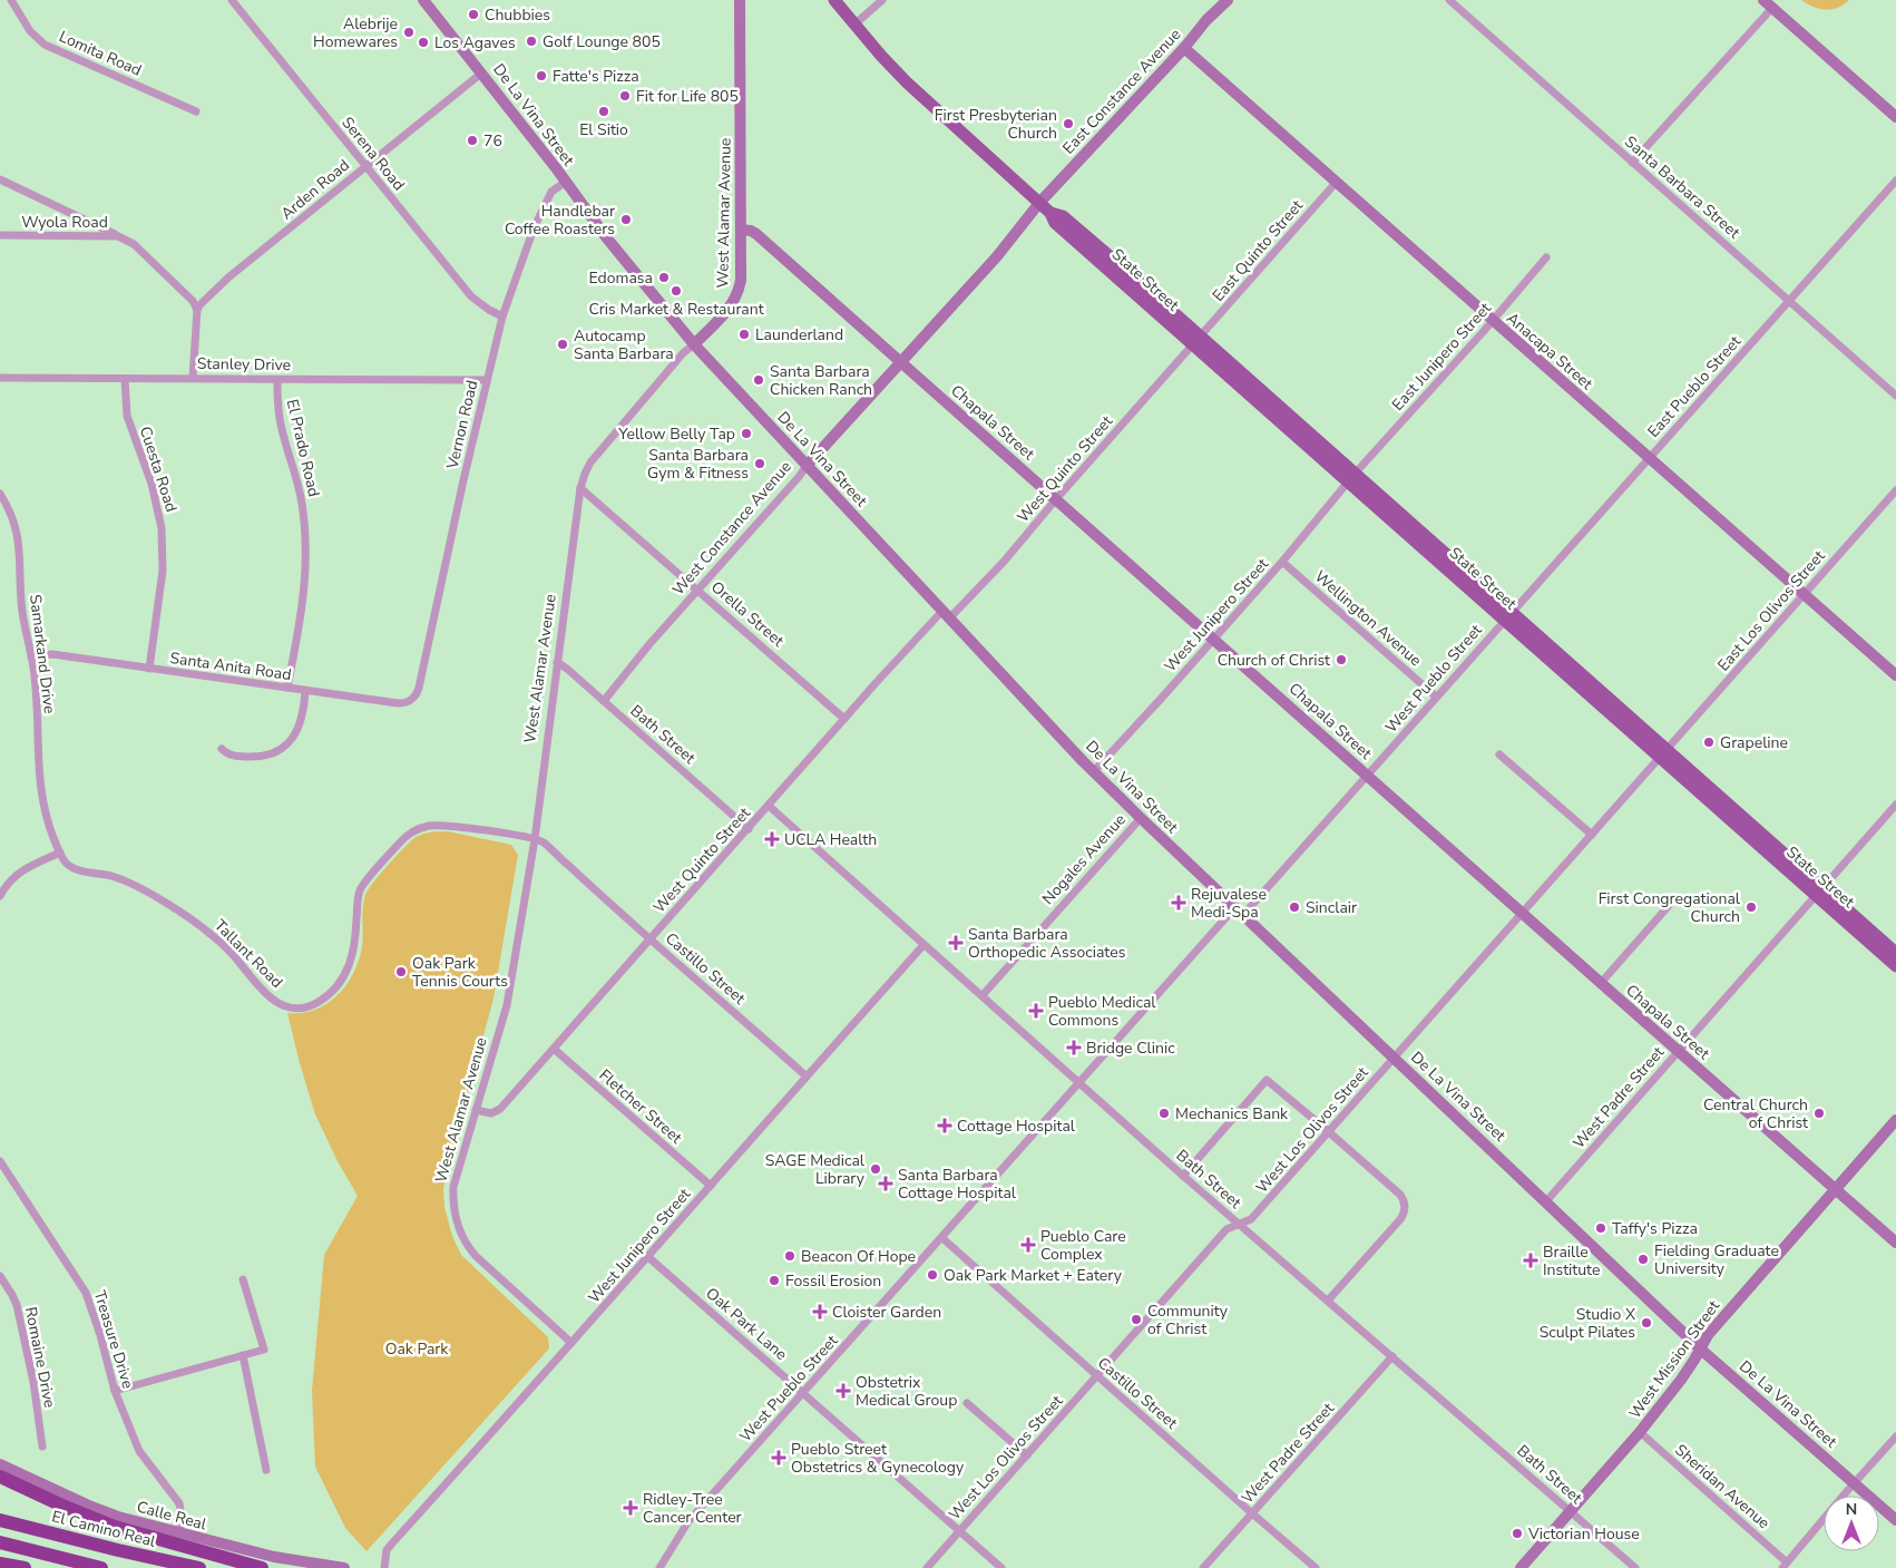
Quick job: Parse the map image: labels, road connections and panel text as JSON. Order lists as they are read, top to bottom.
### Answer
{
  "streets": {
    "highway": ["El Camino Real"],
    "main road": ["State Street"],
    "street": [
      "Lomita Road",
      "East Constance Avenue",
      "De La Vina Street",
      "Serena Road",
      "Santa Barbara Street",
      "Arden Road",
      "West Alamar Avenue",
      "Wyola Road",
      "East Quinto Street",
      "Anacapa Street",
      "East Junipero Street",
      "Stanley Drive",
      "East Pueblo Street",
      "Chapala Street",
      "Vernon Road",
      "El Prado Road",
      "Cuesta Road",
      "West Quinto Street",
      "West Constance Avenue",
      "East Los Olivos Street",
      "Orella Street",
      "West Junipero Street",
      "Wellington Avenue",
      "Samarkand Drive",
      "Santa Anita Road",
      "West Pueblo Street",
      "Bath Street",
      "Nogales Avenue",
      "Tallant Road",
      "Castillo Street",
      "West Padre Street",
      "Fletcher Street",
      "West Los Olivos Street",
      "Oak Park Lane",
      "Treasure Drive",
      "Romaine Drive",
      "West Mission Street",
      "Sheridan Avenue",
      "Calle Real"
    ]
  },
  "crossings": [
    ["East Constance Avenue", "State Street"],
    ["East Constance Avenue", "Anacapa Street"],
    ["East Constance Avenue", "West Constance Avenue"],
    ["De La Vina Street", "Arden Road"],
    ["De La Vina Street", "West Alamar Avenue"],
    ["De La Vina Street", "Vernon Road"],
    ["De La Vina Street", "West Quinto Street"],
    ["De La Vina Street", "West Constance Avenue"],
    ["De La Vina Street", "West Junipero Street"],
    ["De La Vina Street", "West Pueblo Street"],
    ["De La Vina Street", "Nogales Avenue"],
    ["De La Vina Street", "West Padre Street"],
    ["De La Vina Street", "West Los Olivos Street"],
    ["De La Vina Street", "West Mission Street"],
    ["Serena Road", "Arden Road"],
    ["Serena Road", "Vernon Road"],
    ["Santa Barbara Street", "East Pueblo Street"],
    ["Arden Road", "Wyola Road"],
    ["West Alamar Avenue", "Chapala Street"],
    ["West Alamar Avenue", "West Quinto Street"],
    ["West Alamar Avenue", "Orella Street"],
    ["West Alamar Avenue", "West Junipero Street"],
    ["West Alamar Avenue", "Bath Street"],
    ["West Alamar Avenue", "Tallant Road"],
    ["West Alamar Avenue", "Castillo Street"],
    ["East Quinto Street", "State Street"],
    ["East Quinto Street", "Anacapa Street"],
    ["East Quinto Street", "West Quinto Street"],
    ["State Street", "East Junipero Street"],
    ["State Street", "East Pueblo Street"],
    ["State Street", "West Quinto Street"],
    ["State Street", "West Constance Avenue"],
    ["State Street", "East Los Olivos Street"],
    ["State Street", "West Junipero Street"],
    ["State Street", "West Pueblo Street"],
    ["State Street", "West Padre Street"],
    ["State Street", "West Los Olivos Street"],
    ["Anacapa Street", "East Junipero Street"],
    ["Anacapa Street", "East Pueblo Street"],
    ["Anacapa Street", "East Los Olivos Street"],
    ["East Junipero Street", "West Junipero Street"],
    ["Stanley Drive", "Vernon Road"],
    ["Stanley Drive", "El Prado Road"],
    ["Stanley Drive", "Cuesta Road"],
    ["East Pueblo Street", "West Pueblo Street"],
    ["Chapala Street", "West Quinto Street"],
    ["Chapala Street", "West Constance Avenue"],
    ["Chapala Street", "West Junipero Street"],
    ["Chapala Street", "West Pueblo Street"],
    ["Chapala Street", "West Padre Street"],
    ["Chapala Street", "West Los Olivos Street"],
    ["Chapala Street", "West Mission Street"],
    ["Vernon Road", "Santa Anita Road"],
    ["El Prado Road", "Santa Anita Road"],
    ["Cuesta Road", "Santa Anita Road"],
    ["West Quinto Street", "Orella Street"],
    ["West Quinto Street", "Bath Street"],
    ["West Quinto Street", "Castillo Street"],
    ["West Quinto Street", "Fletcher Street"],
    ["West Constance Avenue", "Orella Street"],
    ["West Constance Avenue", "Bath Street"],
    ["East Los Olivos Street", "West Los Olivos Street"],
    ["West Junipero Street", "Wellington Avenue"],
    ["West Junipero Street", "Bath Street"],
    ["West Junipero Street", "Castillo Street"],
    ["West Junipero Street", "Fletcher Street"],
    ["West Junipero Street", "Oak Park Lane"],
    ["Wellington Avenue", "West Pueblo Street"],
    ["Samarkand Drive", "Santa Anita Road"],
    ["Samarkand Drive", "Tallant Road"],
    ["West Pueblo Street", "Bath Street"],
    ["West Pueblo Street", "Castillo Street"],
    ["West Pueblo Street", "Oak Park Lane"],
    ["Bath Street", "Nogales Avenue"],
    ["Bath Street", "West Padre Street"],
    ["Bath Street", "West Los Olivos Street"],
    ["Bath Street", "West Mission Street"],
    ["Tallant Road", "Castillo Street"],
    ["Castillo Street", "West Padre Street"],
    ["Castillo Street", "West Los Olivos Street"],
    ["West Los Olivos Street", "Oak Park Lane"],
    ["Treasure Drive", "Calle Real"],
    ["West Mission Street", "Sheridan Avenue"]
  ],
  "parks": ["Oak Park"],
  "places": {
    "other": [
      "Chubbies",
      "Alebrije Homewares",
      "Golf Lounge 805",
      "Los Agaves",
      "Fatte's Pizza",
      "Fit for Life 805",
      "El Sitio",
      "First Presbyterian Church",
      "76",
      "Handlebar Coffee Roasters",
      "Edomasa",
      "Cris Market & Restaurant",
      "Launderland",
      "Autocamp Santa Barbara",
      "Santa Barbara Chicken Ranch",
      "Yellow Belly Tap",
      "Santa Barbara Gym & Fitness",
      "Church of Christ",
      "Grapeline",
      "Sinclair",
      "First Congregational Church",
      "Oak Park Tennis Courts",
      "Mechanics Bank",
      "Central Church of Christ",
      "SAGE Medical Library",
      "Taffy's Pizza",
      "Beacon Of Hope",
      "Fielding Graduate University",
      "Oak Park Market + Eatery",
      "Fossil Erosion",
      "Community of Christ",
      "Studio X Sculpt Pilates",
      "Victorian House"
    ],
    "health": [
      "UCLA Health",
      "Rejuvalese Medi-Spa",
      "Santa Barbara Orthopedic Associates",
      "Pueblo Medical Commons",
      "Bridge Clinic",
      "Cottage Hospital",
      "Santa Barbara Cottage Hospital",
      "Pueblo Care Complex",
      "Braille Institute",
      "Cloister Garden",
      "Obstetrix Medical Group",
      "Pueblo Street Obstetrics & Gynecology",
      "Ridley-Tree Cancer Center"
    ]
  },
  "north": "top"
}
